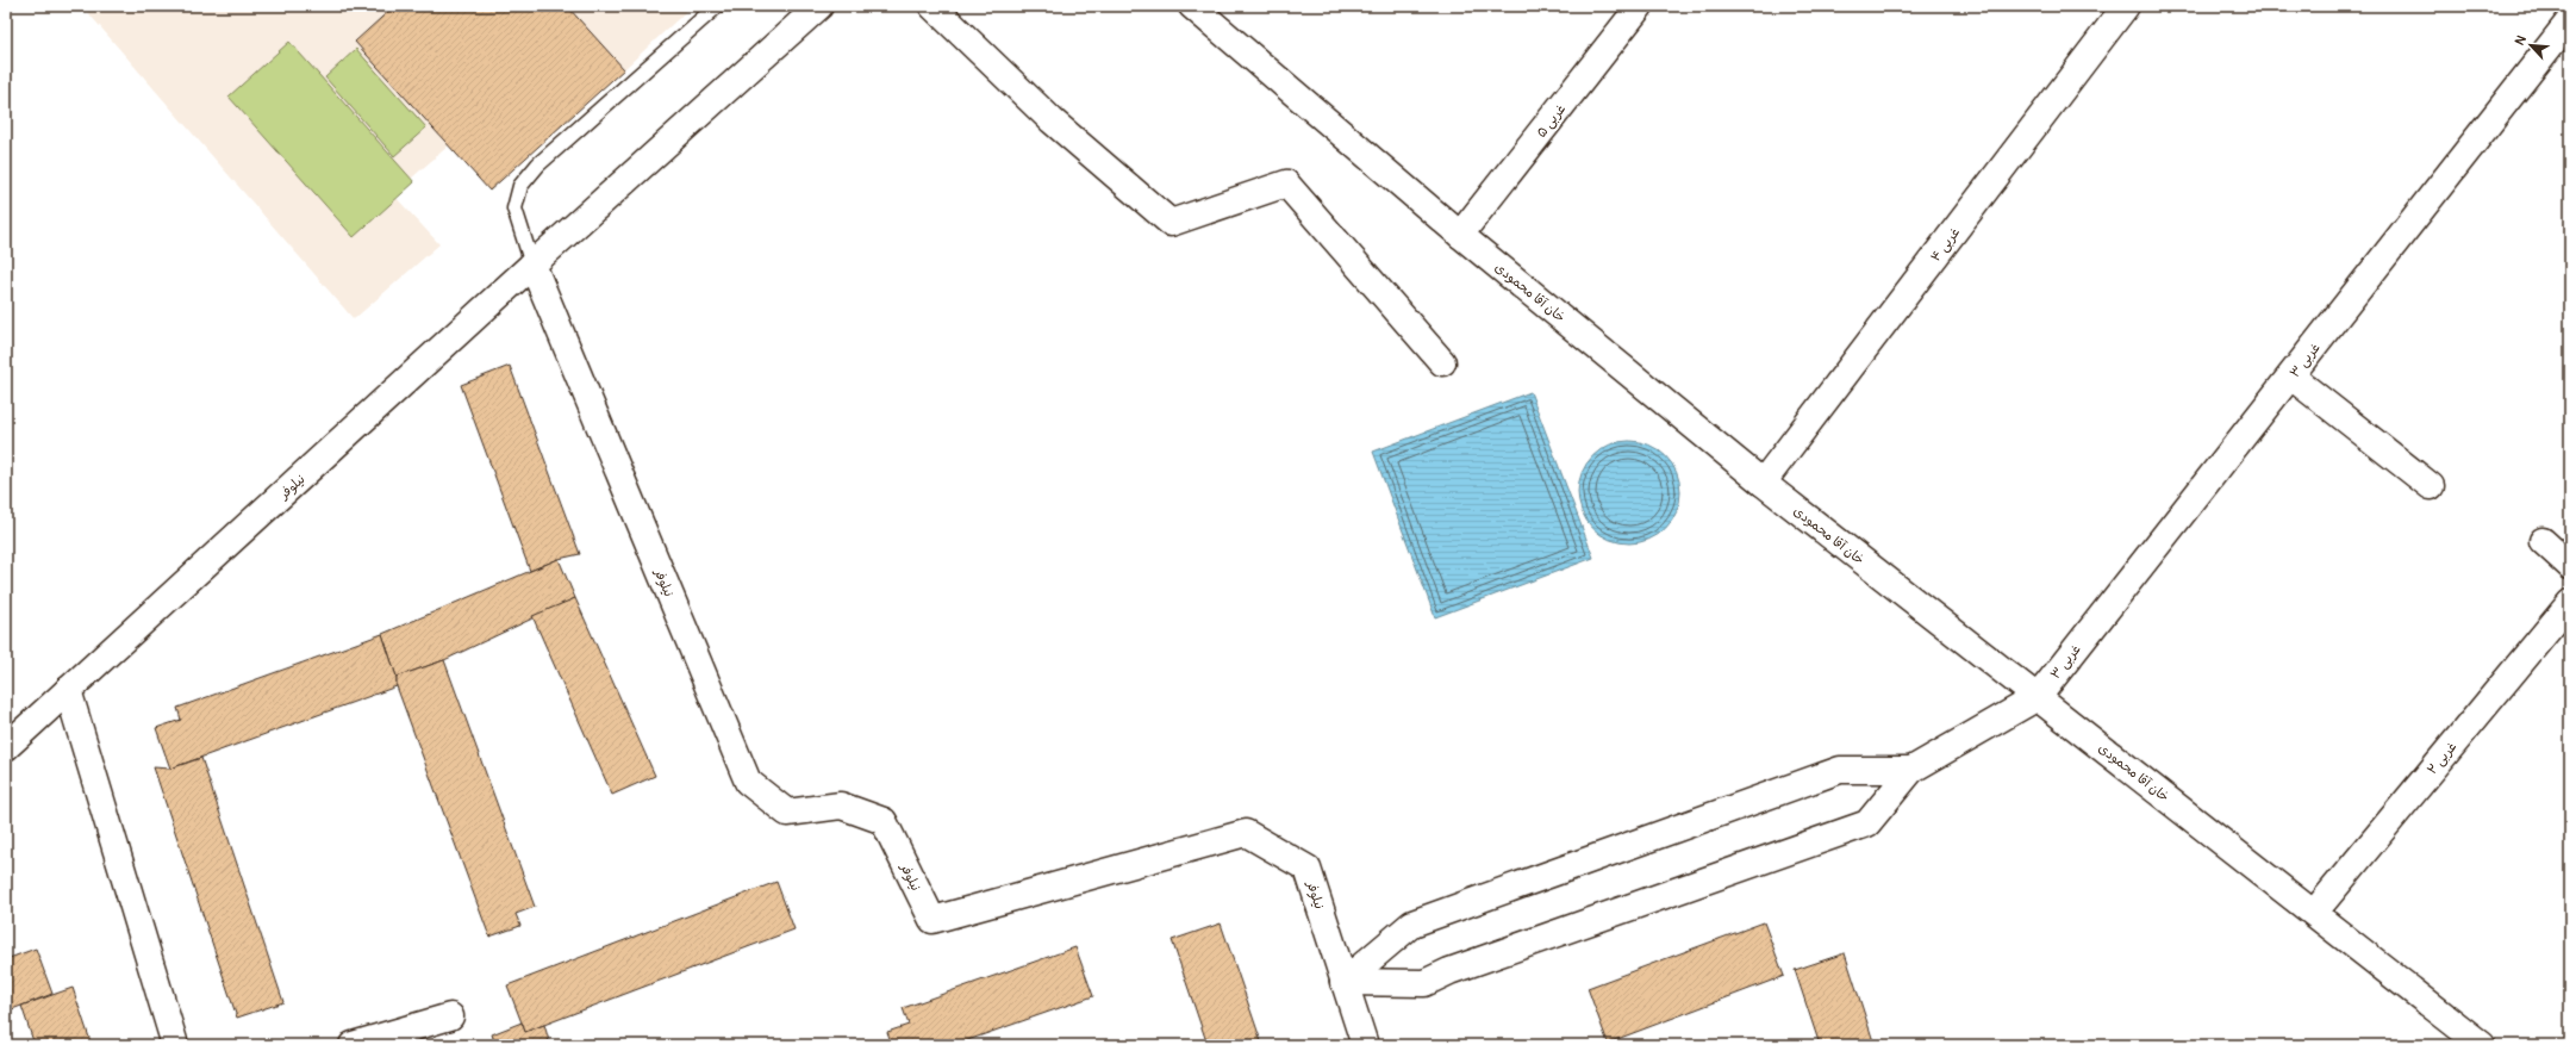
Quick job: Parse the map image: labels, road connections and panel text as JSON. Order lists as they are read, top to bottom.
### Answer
{
  "streets": {
    "street": [
      "۵ غربی",
      "۴ غربی",
      "خان آقا محمودی",
      "۳ غربی",
      "نیلوفر",
      "۲ غربی"
    ]
  },
  "crossings": [
    ["۵ غربی", "خان آقا محمودی"],
    ["۴ غربی", "خان آقا محمودی"],
    ["خان آقا محمودی", "۳ غربی"],
    ["خان آقا محمودی", "۲ غربی"]
  ],
  "north": "top left"
}
